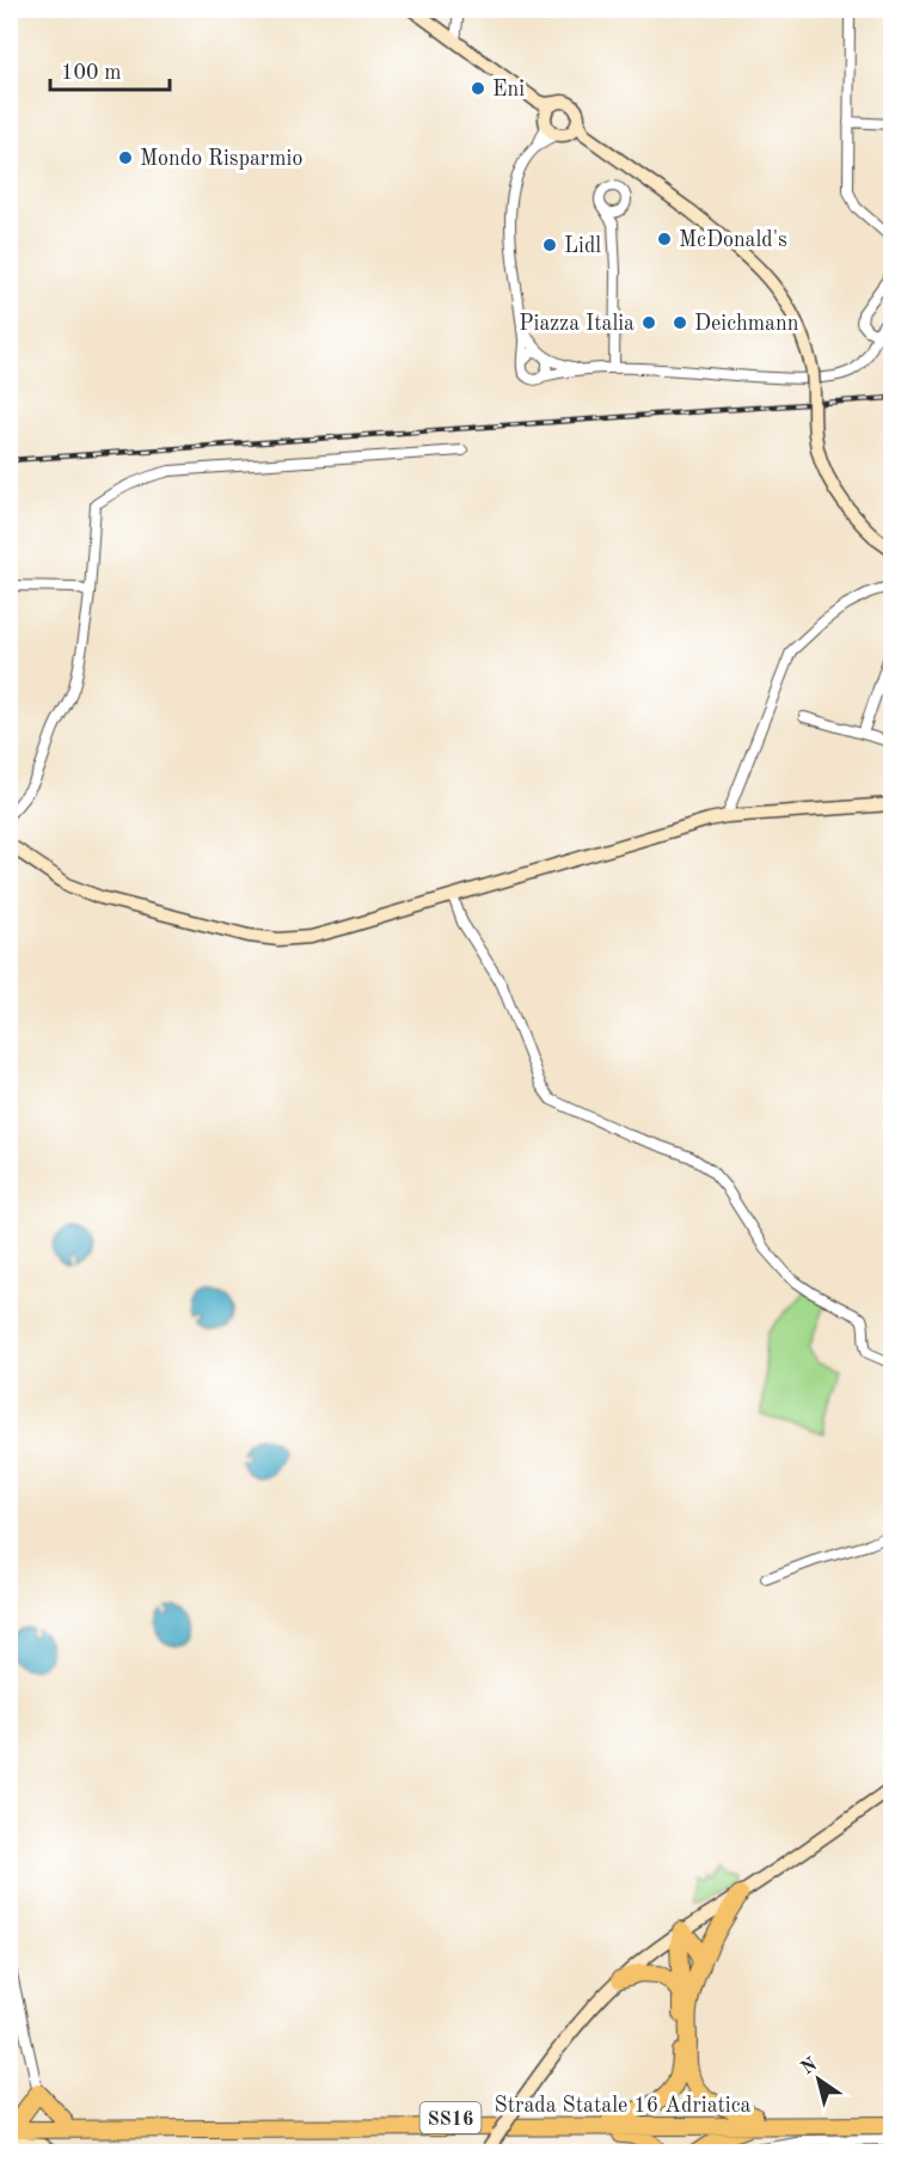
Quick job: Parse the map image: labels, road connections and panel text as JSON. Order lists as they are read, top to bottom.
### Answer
{
  "streets": {
    "highway": ["Strada Statale 16 Adriatica", "SS16"]
  },
  "places": [
    "Eni",
    "Mondo Risparmio",
    "McDonald's",
    "Lidl",
    "Piazza Italia",
    "Deichmann"
  ],
  "scale_bar": "100 m",
  "north": "top left"
}
